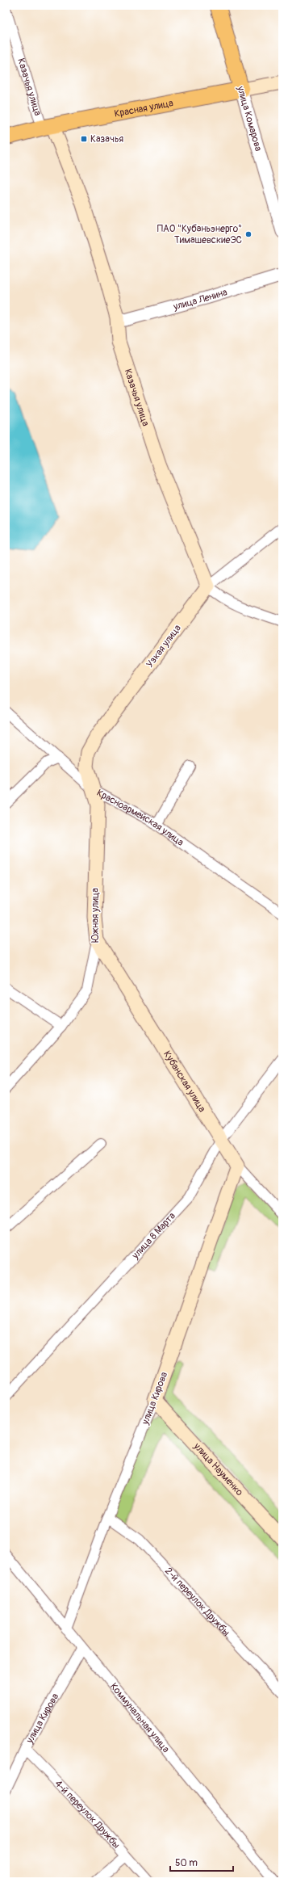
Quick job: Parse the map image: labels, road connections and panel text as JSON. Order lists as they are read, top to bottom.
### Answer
{
  "streets": {
    "main road": [
      "Казачья улица",
      "Красная улица",
      "улица Комарова",
      "Узкая улица",
      "Южная улица",
      "Кубанская улица",
      "улица Кирова",
      "улица Науменко"
    ],
    "street": [
      "улица Ленина",
      "Красноармейская улица",
      "улица 8 Марта",
      "2-й переулок Дружбы",
      "Коммунальная улица",
      "4-й переулок Дружбы"
    ]
  },
  "crossings": [
    ["Казачья улица", "Красная улица"],
    ["Казачья улица", "улица Ленина"],
    ["Казачья улица", "Узкая улица"],
    ["Красная улица", "улица Комарова"],
    ["Узкая улица", "Красноармейская улица"],
    ["Узкая улица", "Южная улица"],
    ["Красноармейская улица", "Южная улица"],
    ["Южная улица", "Кубанская улица"],
    ["Кубанская улица", "улица 8 Марта"],
    ["Кубанская улица", "улица Кирова"],
    ["улица Кирова", "улица Науменко"],
    ["улица Кирова", "2-й переулок Дружбы"],
    ["улица Кирова", "Коммунальная улица"],
    ["улица Кирова", "4-й переулок Дружбы"]
  ],
  "places": {
    "transit": ["Казачья"],
    "other": ["ПАО \"Кубаньэнерго\" ТимашевскиеЭС"]
  },
  "scale_bar": "50 m"
}
